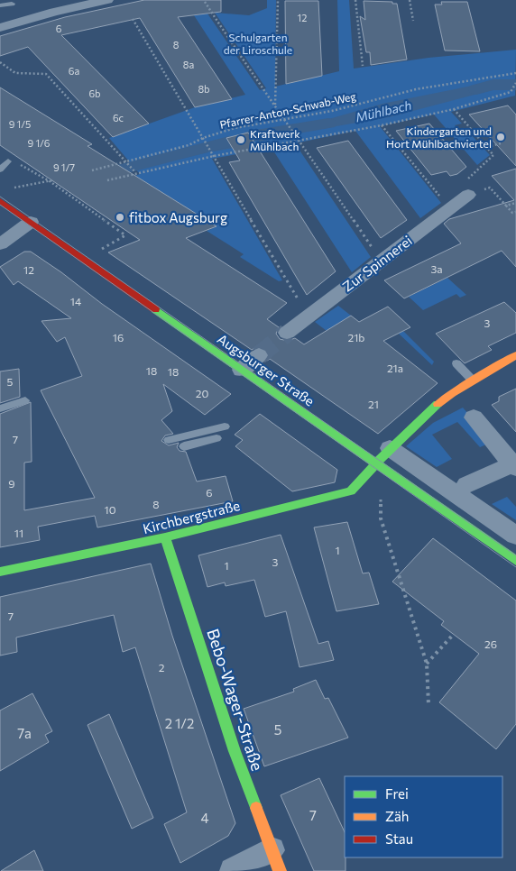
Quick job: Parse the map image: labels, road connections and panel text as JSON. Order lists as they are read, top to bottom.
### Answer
{
  "streets": {
    "street": [
      "Zur Spinnerei",
      "Augsburger Straße",
      "Kirchbergstraße",
      "Bebo-Wager-Straße"
    ],
    "path": ["Pfarrer-Anton-Schwab-Weg"]
  },
  "crossings": [
    ["Augsburger Straße", "Kirchbergstraße"],
    ["Kirchbergstraße", "Bebo-Wager-Straße"]
  ],
  "water": ["Mühlbach"],
  "parks": ["Schulgarten der Liroschule"],
  "places": ["Kindergarten und Hort Mühlbachviertel", "Kraftwerk Mühlbach", "fitbox Augsburg"],
  "house_numbers": [
    "12",
    "6",
    "8",
    "8a",
    "6a",
    "8b",
    "6b",
    "6c",
    "9 1/5",
    "9 1/6",
    "9 1/7",
    "3a",
    "12",
    "14",
    "3",
    "16",
    "21b",
    "21a",
    "18",
    "18",
    "5",
    "20",
    "21",
    "7",
    "9",
    "6",
    "8",
    "10",
    "11",
    "1",
    "3",
    "1",
    "7",
    "26",
    "2",
    "2 1/2",
    "5",
    "7a",
    "7",
    "4"
  ],
  "legend": ["Frei", "Zäh", "Stau"]
}
